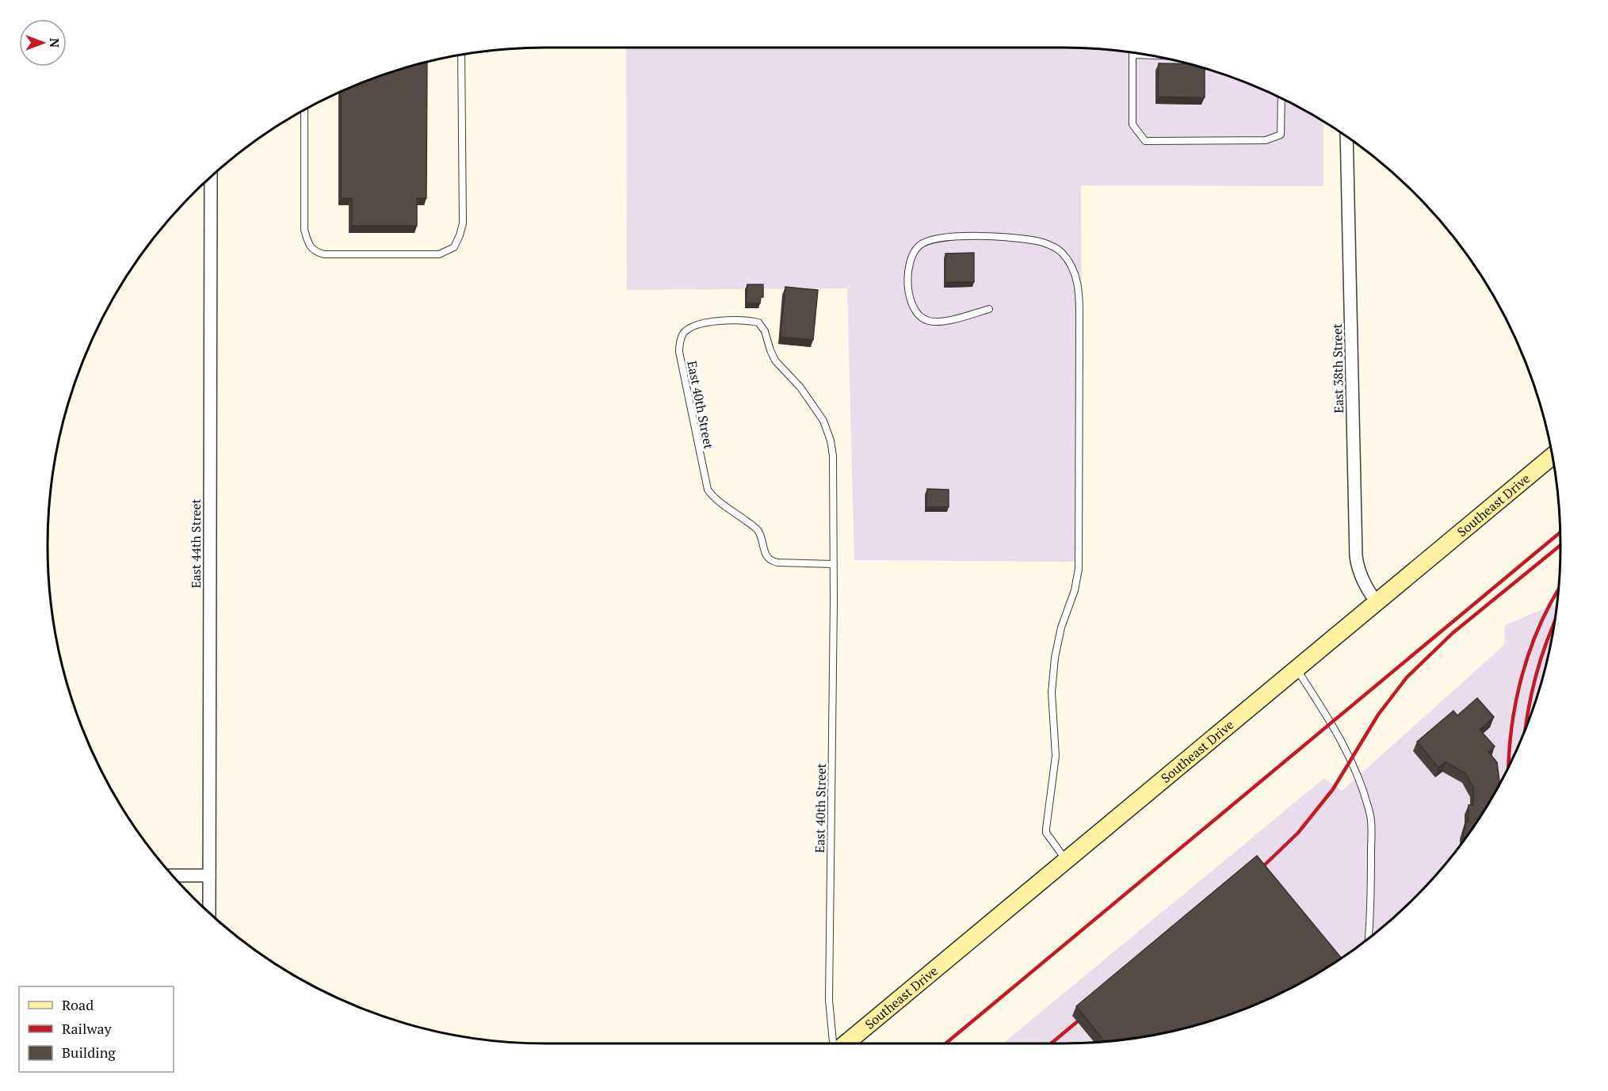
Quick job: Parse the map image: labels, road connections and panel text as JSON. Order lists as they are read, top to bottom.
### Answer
{
  "streets": {
    "main road": ["Southeast Drive"],
    "street": ["East 38th Street", "East 44th Street"],
    "lane": ["East 40th Street"]
  },
  "crossings": [
    ["East 38th Street", "Southeast Drive"]
  ],
  "legend": ["Road", "Railway", "Building"],
  "north": "right"
}
